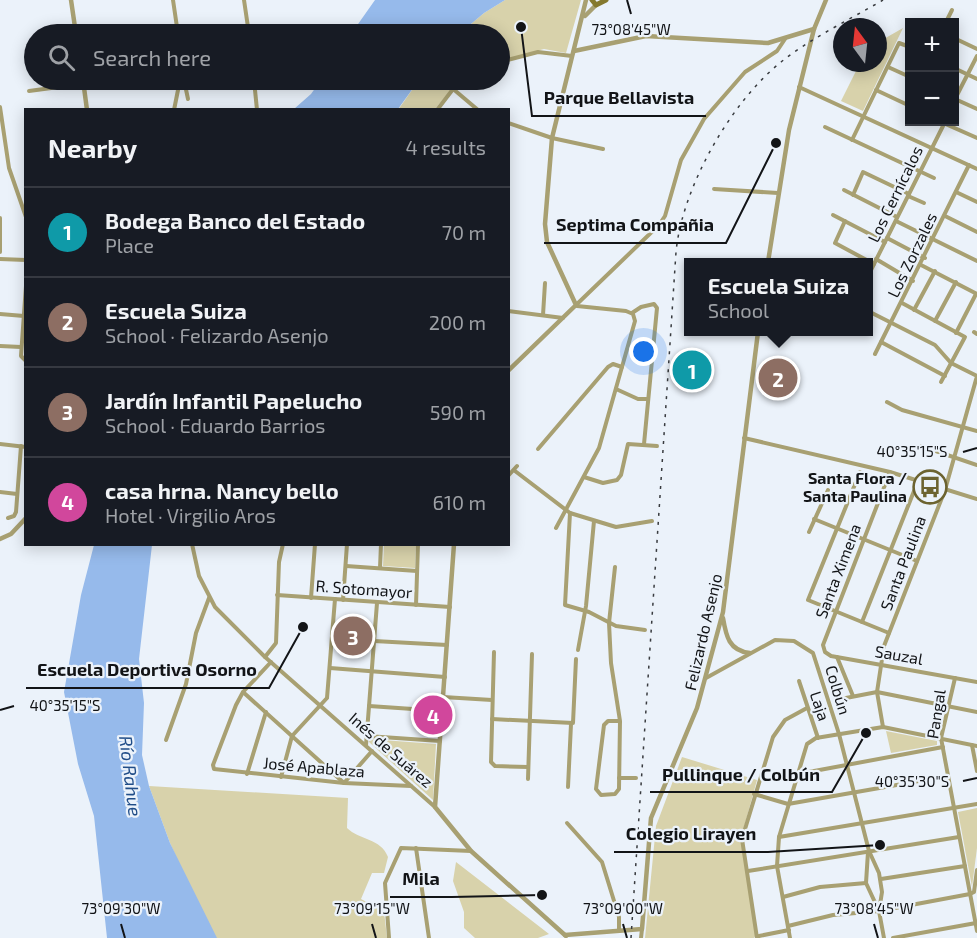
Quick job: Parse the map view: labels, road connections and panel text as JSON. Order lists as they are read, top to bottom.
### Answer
{
  "streets": {
    "street": [
      "Los Cernícalos",
      "Los Zorzales",
      "Santa Paulina",
      "Santa Ximena",
      "R. Sotomayor",
      "Felizardo Asenjo",
      "Sauzal",
      "Colbún",
      "Laja",
      "Pangal",
      "Inés de Suárez",
      "José Apablaza"
    ]
  },
  "crossings": [
    ["Santa Paulina", "Sauzal"],
    ["Santa Ximena", "Sauzal"],
    ["Felizardo Asenjo", "Colbún"],
    ["Felizardo Asenjo", "Inés de Suárez"],
    ["Sauzal", "Pangal"],
    ["Inés de Suárez", "José Apablaza"]
  ],
  "water": ["Río Rahue"],
  "places": {
    "other": [
      "Parque Bellavista",
      "Septima Compañia",
      "Escuela Deportiva Osorno",
      "Pullinque / Colbún",
      "Colegio Lirayen",
      "Mila"
    ],
    "bus stop": ["Santa Flora / Santa Paulina"]
  },
  "north": "top",
  "page": {
    "map_buttons": ["+", "−"],
    "search": "Search here",
    "heading": ["Nearby", "4 results"],
    "list": [
      {
        "mark": "1",
        "name": "Bodega Banco del Estado",
        "note": "Place",
        "value": "70 m"
      },
      {
        "mark": "2",
        "name": "Escuela Suiza",
        "note": "School · Felizardo Asenjo",
        "value": "200 m"
      },
      {
        "mark": "3",
        "name": "Jardín Infantil Papelucho",
        "note": "School · Eduardo Barrios",
        "value": "590 m"
      },
      {
        "mark": "4",
        "name": "casa hrna. Nancy bello",
        "note": "Hotel · Virgilio Aros",
        "value": "610 m"
      }
    ],
    "popup": ["Escuela Suiza", "School"],
    "pins": [
      "1",
      "2",
      "3",
      "4"
    ]
  },
  "coordinates": [
    "73°08'45\"W",
    "40°35'15\"S",
    "40°35'30\"S",
    "73°09'30\"W",
    "73°09'15\"W",
    "73°09'00\"W"
  ]
}
